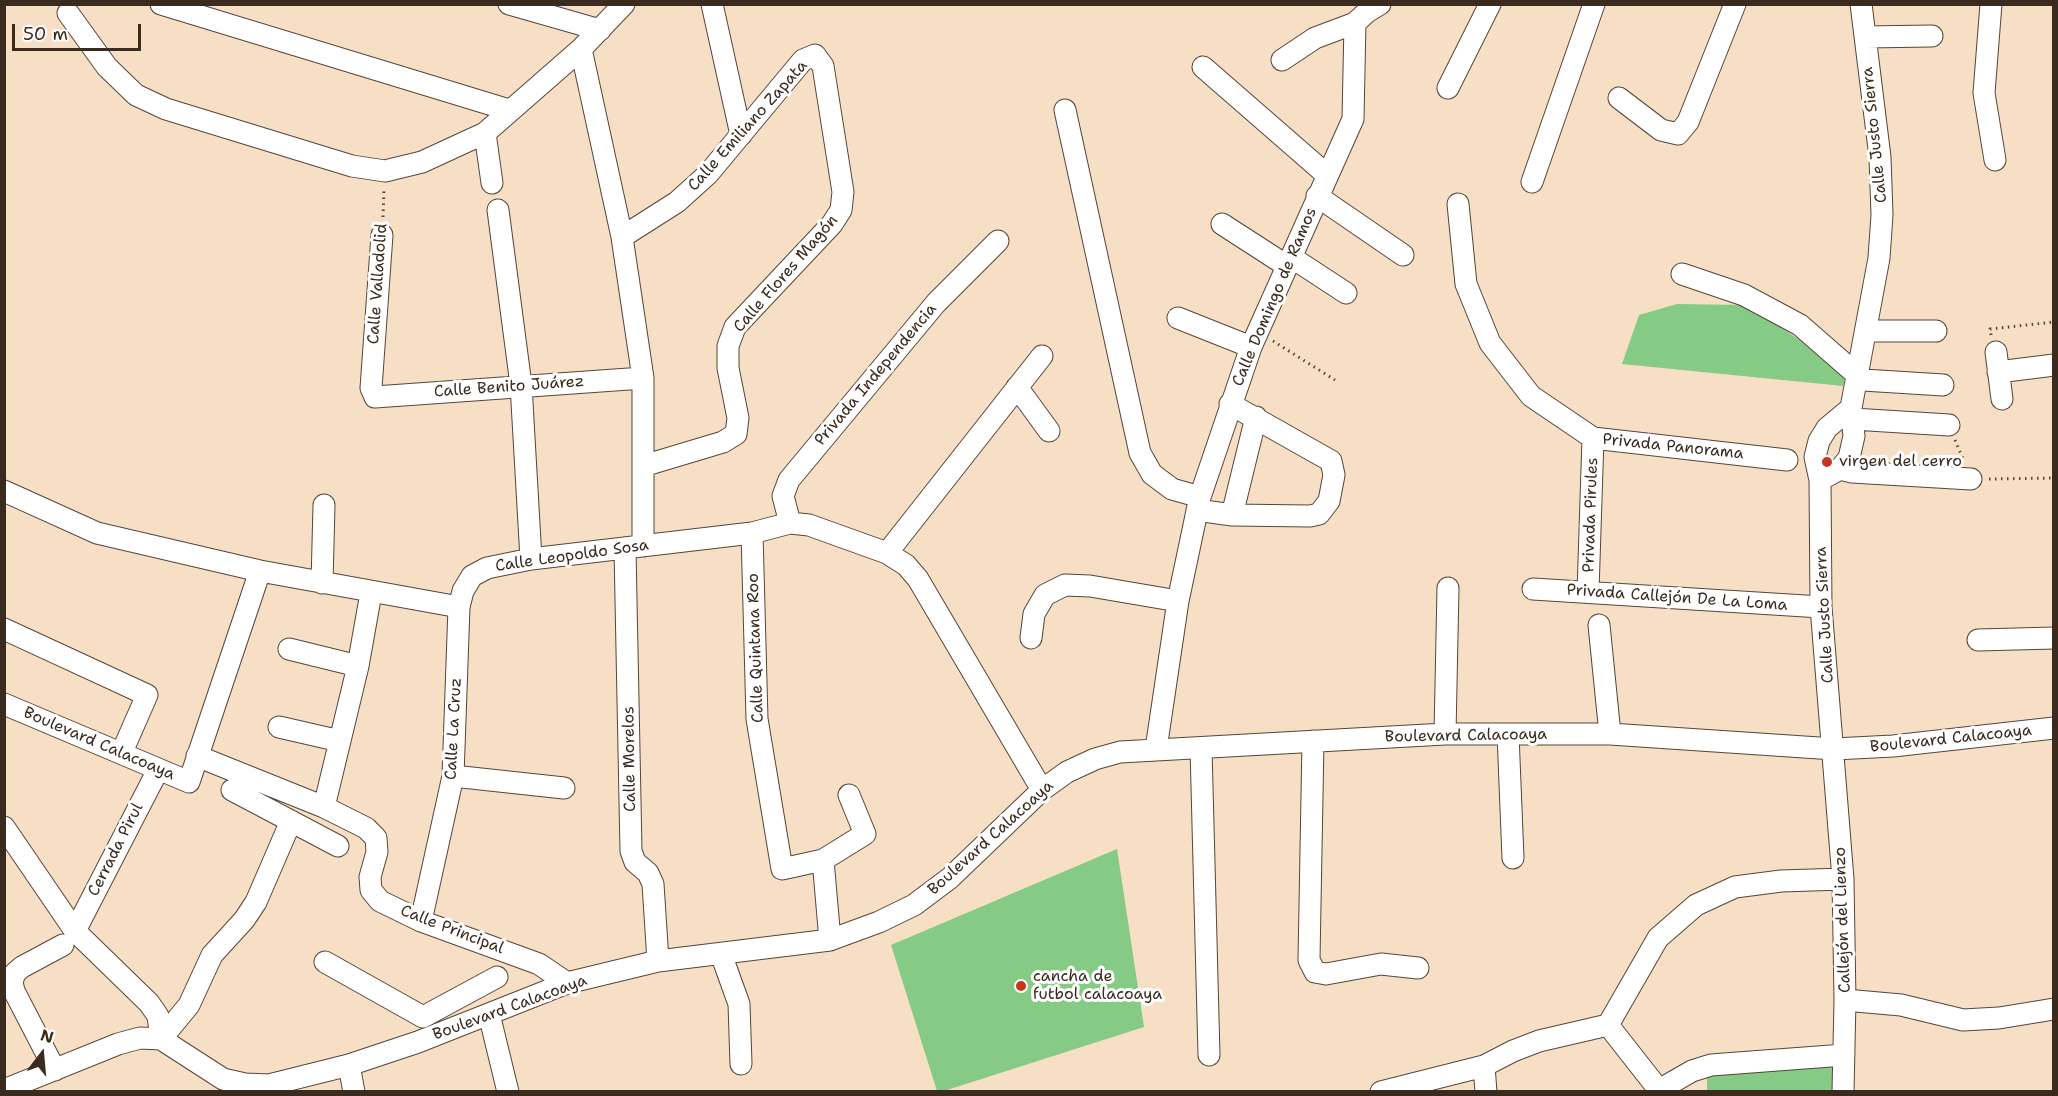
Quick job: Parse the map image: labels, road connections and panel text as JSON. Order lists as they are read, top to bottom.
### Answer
{
  "streets": {
    "street": [
      "Calle Emiliano Zapata",
      "Calle Justo Sierra",
      "Calle Flores Magón",
      "Calle Valladolid",
      "Calle Domingo de Ramos",
      "Privada Independencia",
      "Calle Benito Juárez",
      "Privada Panorama",
      "Privada Pirules",
      "Calle Leopoldo Sosa",
      "Privada Callejón De La Loma",
      "Calle Quintana Roo",
      "Calle La Cruz",
      "Boulevard Calacoaya",
      "Calle Morelos",
      "Cerrada Pirul",
      "Callejón del Lienzo",
      "Calle Principal"
    ]
  },
  "crossings": [
    ["Calle Emiliano Zapata", "Calle Flores Magón"],
    ["Calle Emiliano Zapata", "Calle Morelos"],
    ["Calle Justo Sierra", "Privada Callejón De La Loma"],
    ["Calle Justo Sierra", "Boulevard Calacoaya"],
    ["Calle Justo Sierra", "Callejón del Lienzo"],
    ["Calle Flores Magón", "Calle Morelos"],
    ["Calle Valladolid", "Calle Benito Juárez"],
    ["Calle Domingo de Ramos", "Boulevard Calacoaya"],
    ["Privada Independencia", "Calle Leopoldo Sosa"],
    ["Calle Benito Juárez", "Calle Morelos"],
    ["Privada Panorama", "Privada Pirules"],
    ["Privada Pirules", "Privada Callejón De La Loma"],
    ["Calle Leopoldo Sosa", "Calle Quintana Roo"],
    ["Calle Leopoldo Sosa", "Calle La Cruz"],
    ["Calle Leopoldo Sosa", "Boulevard Calacoaya"],
    ["Calle Leopoldo Sosa", "Calle Morelos"],
    ["Calle La Cruz", "Calle Principal"],
    ["Boulevard Calacoaya", "Calle Morelos"],
    ["Boulevard Calacoaya", "Cerrada Pirul"],
    ["Boulevard Calacoaya", "Callejón del Lienzo"],
    ["Boulevard Calacoaya", "Calle Principal"]
  ],
  "places": ["virgen del cerro", "cancha de futbol calacoaya"],
  "scale_bar": "50 m",
  "north": "top"
}
